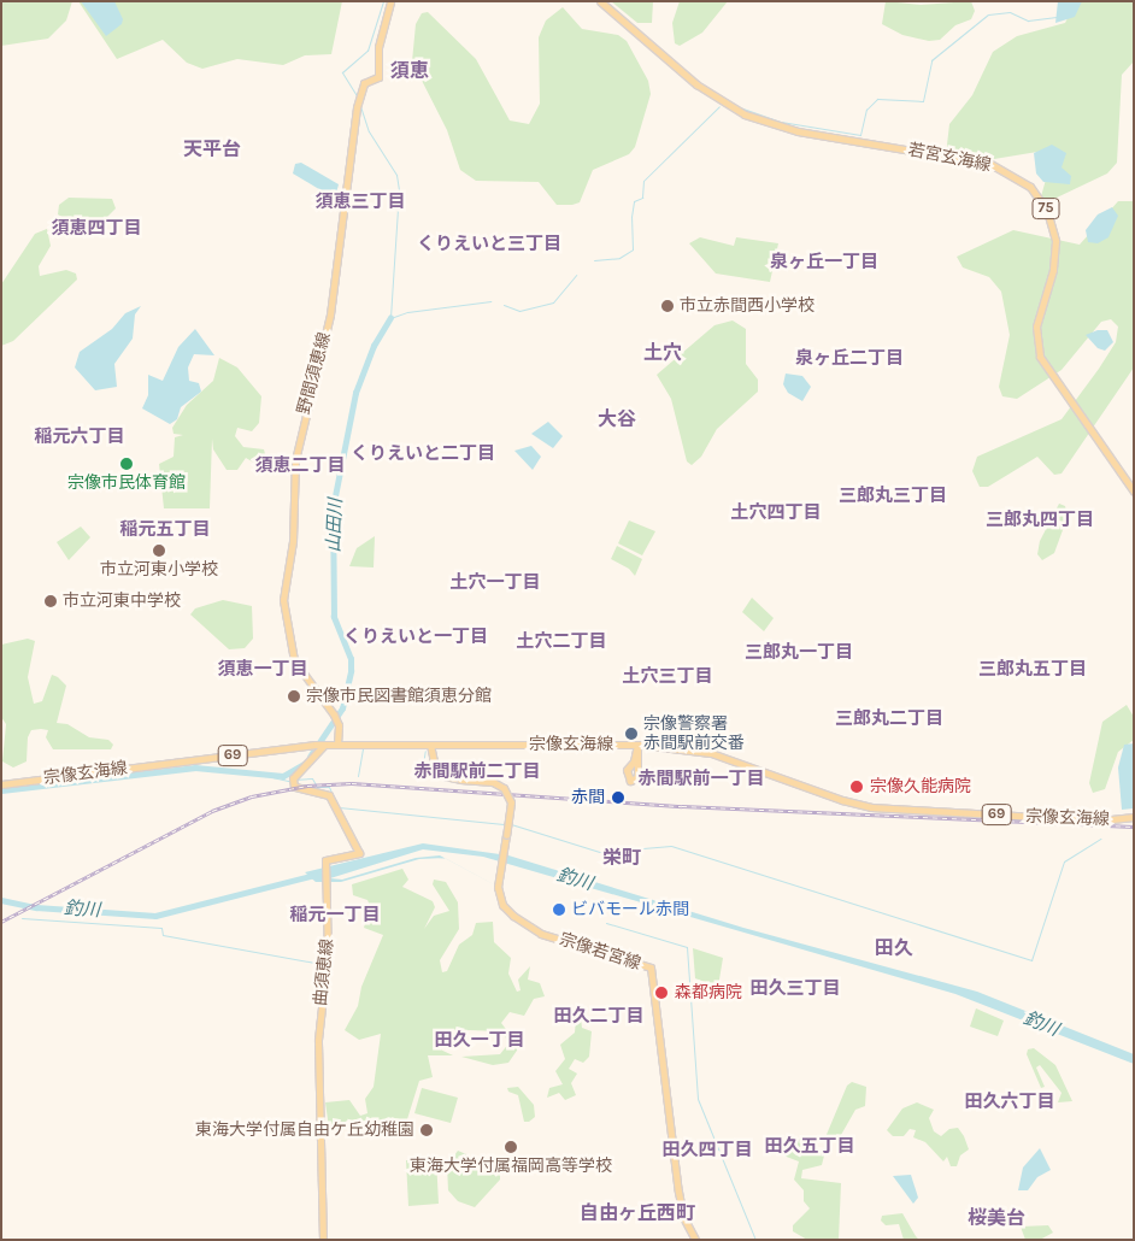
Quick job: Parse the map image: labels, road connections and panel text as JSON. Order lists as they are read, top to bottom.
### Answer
{
  "streets": {
    "main road": [
      "若宮玄海線",
      "75",
      "野間須恵線",
      "宗像玄海線",
      "69",
      "宗像若宮線",
      "曲須恵線"
    ]
  },
  "crossings": [
    ["野間須恵線", "宗像玄海線"],
    ["宗像玄海線", "宗像若宮線"],
    ["宗像玄海線", "曲須恵線"]
  ],
  "districts": [
    "須恵",
    "天平台",
    "須恵三丁目",
    "須恵四丁目",
    "くりえいと三丁目",
    "泉ヶ丘一丁目",
    "土穴",
    "泉ヶ丘二丁目",
    "大谷",
    "稲元六丁目",
    "くりえいと二丁目",
    "須恵二丁目",
    "三郎丸三丁目",
    "土穴四丁目",
    "三郎丸四丁目",
    "稲元五丁目",
    "土穴一丁目",
    "くりえいと一丁目",
    "土穴二丁目",
    "三郎丸一丁目",
    "須恵一丁目",
    "三郎丸五丁目",
    "土穴三丁目",
    "三郎丸二丁目",
    "赤間駅前二丁目",
    "赤間駅前一丁目",
    "栄町",
    "稲元一丁目",
    "田久",
    "田久三丁目",
    "田久二丁目",
    "田久一丁目",
    "田久六丁目",
    "田久五丁目",
    "田久四丁目",
    "自由ヶ丘西町",
    "桜美台"
  ],
  "water": ["山田川", "釣川"],
  "places": [
    "市立赤間西小学校",
    "宗像市民体育館",
    "市立河東小学校",
    "市立河東中学校",
    "宗像市民図書館須恵分館",
    "宗像警察署 赤間駅前交番",
    "宗像久能病院",
    "赤間",
    "ビバモール赤間",
    "森都病院",
    "東海大学付属自由ケ丘幼稚園",
    "東海大学付属福岡高等学校"
  ]
}
